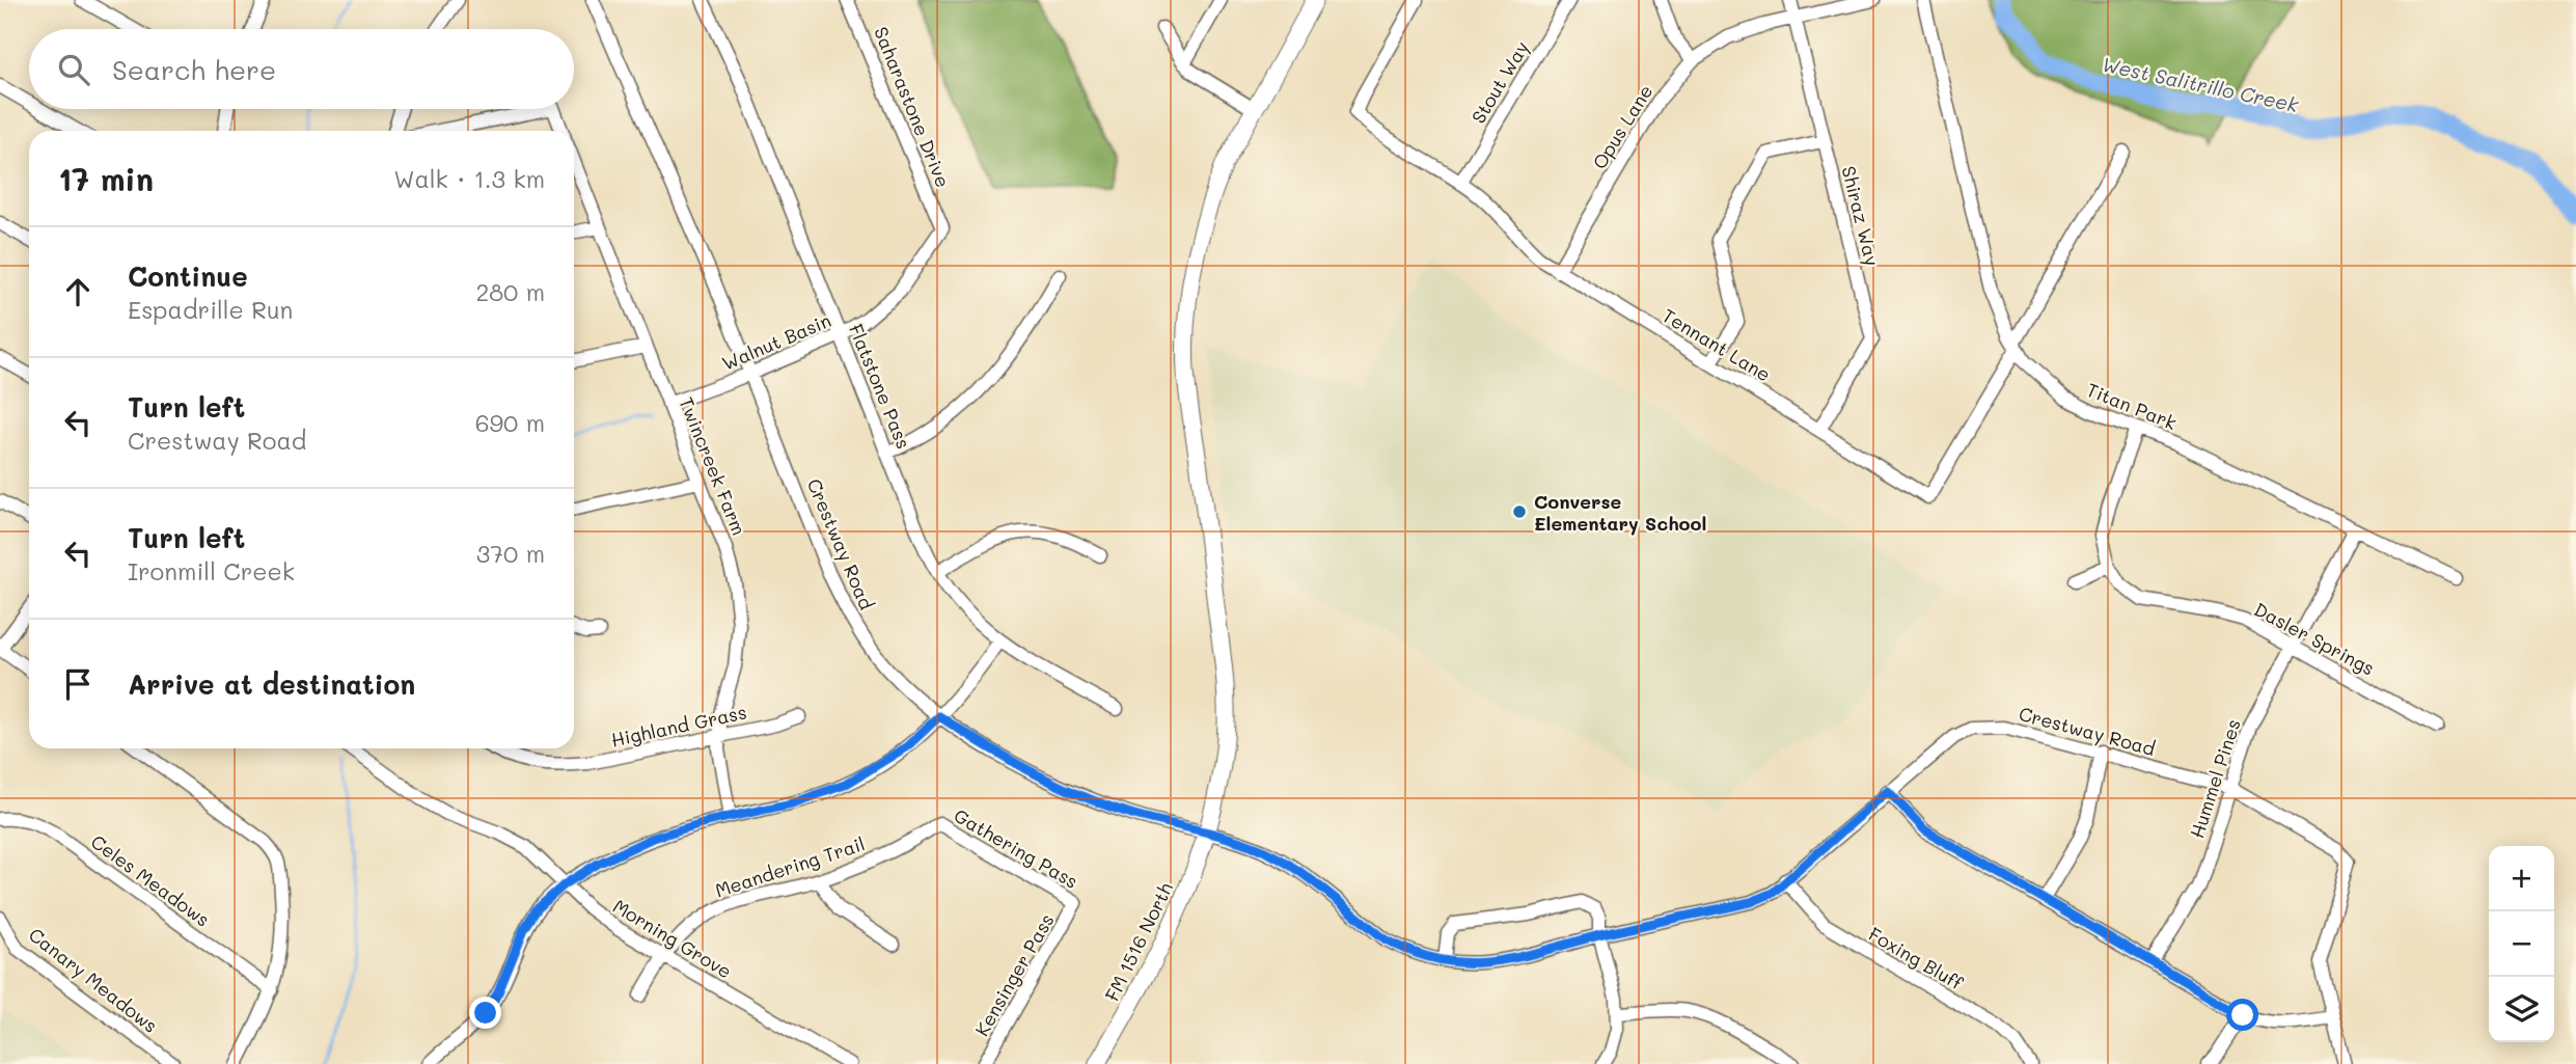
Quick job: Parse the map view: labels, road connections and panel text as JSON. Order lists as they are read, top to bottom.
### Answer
{
  "streets": {
    "main road": ["FM 1516 North"],
    "street": [
      "Stout Way",
      "Saharastone Drive",
      "Opus Lane",
      "Shiraz Way",
      "Walnut Basin",
      "Tennant Lane",
      "Flatstone Pass",
      "Titan Park",
      "Twincreek Farm",
      "Crestway Road",
      "Dasler Springs",
      "Highland Grass",
      "Hummel Pines",
      "Gathering Pass",
      "Meandering Trail",
      "Celes Meadows",
      "Morning Grove",
      "Foxing Bluff",
      "Kensinger Pass",
      "Canary Meadows"
    ]
  },
  "crossings": [
    ["Stout Way", "Tennant Lane"],
    ["Saharastone Drive", "Walnut Basin"],
    ["Opus Lane", "Shiraz Way"],
    ["Opus Lane", "Tennant Lane"],
    ["Shiraz Way", "Tennant Lane"],
    ["Walnut Basin", "Flatstone Pass"],
    ["Walnut Basin", "Twincreek Farm"],
    ["Walnut Basin", "Crestway Road"],
    ["Tennant Lane", "Titan Park"],
    ["Titan Park", "Hummel Pines"],
    ["Twincreek Farm", "Highland Grass"],
    ["Crestway Road", "Hummel Pines"],
    ["Crestway Road", "FM 1516 North"],
    ["Crestway Road", "Foxing Bluff"],
    ["Dasler Springs", "Hummel Pines"],
    ["Gathering Pass", "Meandering Trail"],
    ["Gathering Pass", "Kensinger Pass"],
    ["Meandering Trail", "Morning Grove"]
  ],
  "water": ["West Salitrillo Creek"],
  "places": ["Converse Elementary School"],
  "page": {
    "search": "Search here",
    "heading": ["17 min", "Walk · 1.3 km"],
    "list": [
      ["Continue", "Espadrille Run", "280 m"],
      ["Turn left", "Crestway Road", "690 m"],
      ["Turn left", "Ironmill Creek", "370 m"],
      "Arrive at destination"
    ],
    "map_buttons": ["+", "−"]
  }
}
